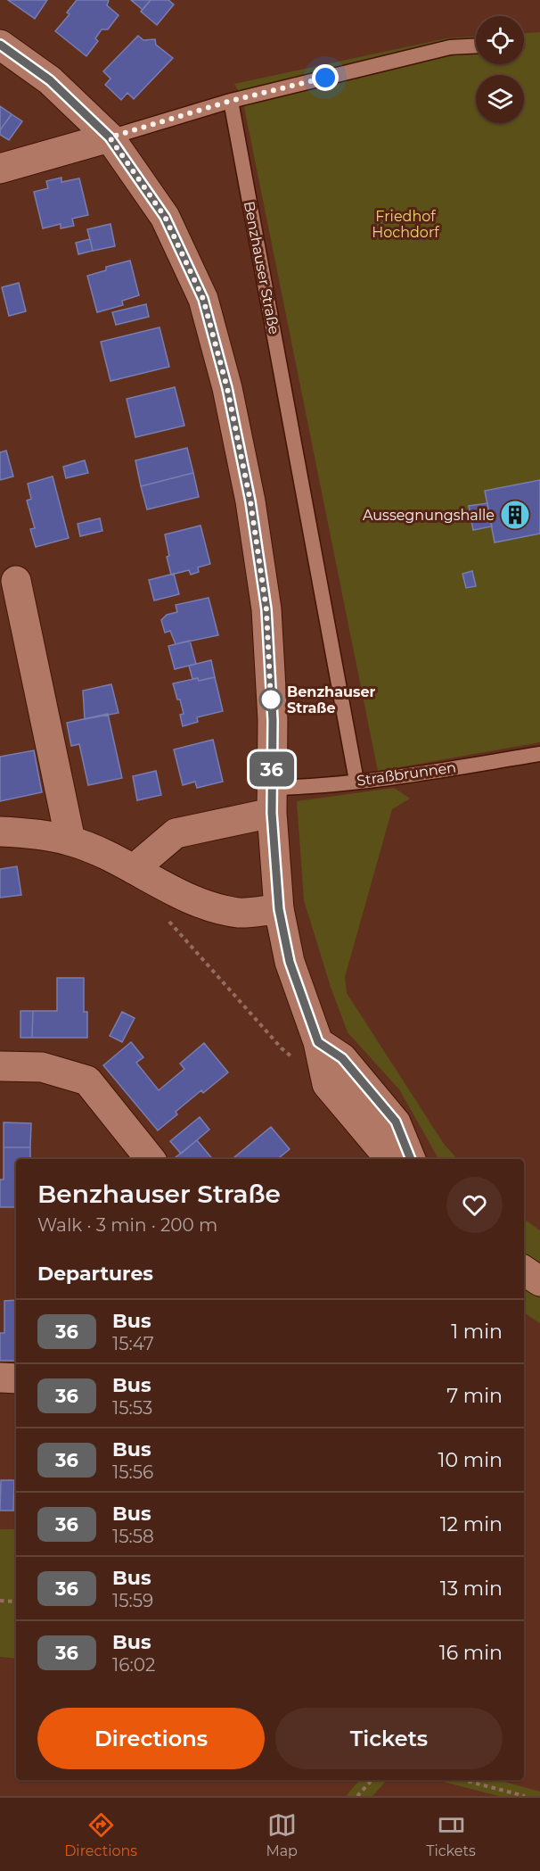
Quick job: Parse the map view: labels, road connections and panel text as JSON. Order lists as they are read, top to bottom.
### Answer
{
  "streets": {
    "lane": ["Benzhauser Straße", "Straßbrunnen"]
  },
  "crossings": [
    ["Benzhauser Straße", "Straßbrunnen"]
  ],
  "parks": ["Friedhof Hochdorf"],
  "places": {
    "building": ["Aussegnungshalle"],
    "other": ["Benzhauser Straße"]
  },
  "lines": ["bus line 36"],
  "page": {
    "on_map": "36",
    "heading": [
      ["Benzhauser Straße", "Walk · 3 min · 200 m"],
      "Departures"
    ],
    "list": [
      {
        "mark": "36",
        "name": "Bus",
        "note": "15:47",
        "value": "1 min"
      },
      {
        "mark": "36",
        "name": "Bus",
        "note": "15:53",
        "value": "7 min"
      },
      {
        "mark": "36",
        "name": "Bus",
        "note": "15:56",
        "value": "10 min"
      },
      {
        "mark": "36",
        "name": "Bus",
        "note": "15:58",
        "value": "12 min"
      },
      {
        "mark": "36",
        "name": "Bus",
        "note": "15:59",
        "value": "13 min"
      },
      {
        "mark": "36",
        "name": "Bus",
        "note": "16:02",
        "value": "16 min"
      }
    ],
    "buttons": ["Directions", "Tickets"],
    "tabs": ["Directions", "Map", "Tickets"]
  }
}
